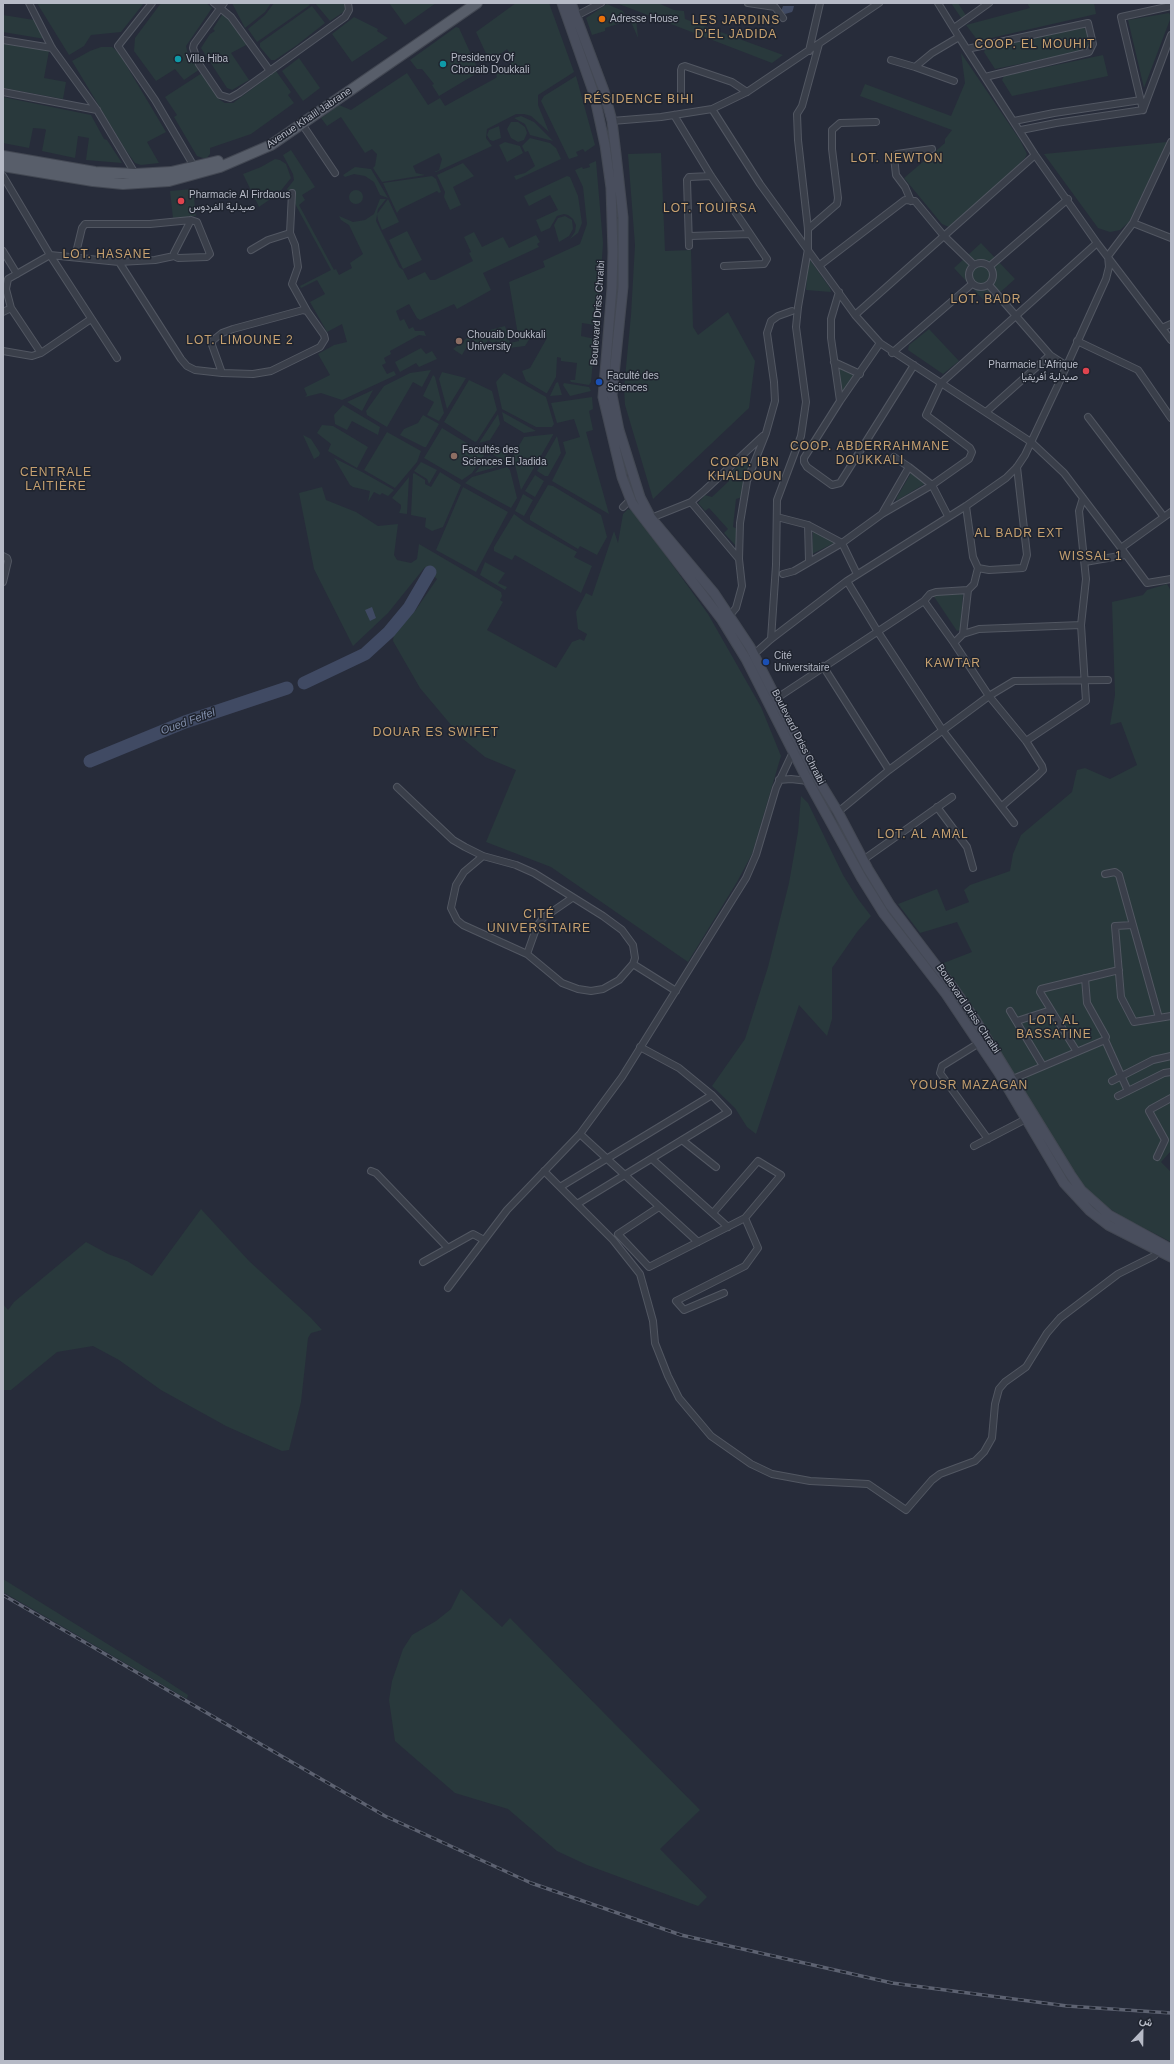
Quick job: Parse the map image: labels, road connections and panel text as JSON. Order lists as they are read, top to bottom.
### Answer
{
  "streets": {
    "main road": ["Avenue Khalil Jabrane", "Boulevard Driss Chraibi"]
  },
  "districts": [
    "LES JARDINS D'EL JADIDA",
    "COOP. EL MOUHIT",
    "RÉSIDENCE BIHI",
    "LOT. NEWTON",
    "LOT. TOUIRSA",
    "LOT. HASANE",
    "LOT. BADR",
    "LOT. LIMOUNE 2",
    "COOP. ABDERRAHMANE DOUKKALI",
    "COOP. IBN KHALDOUN",
    "CENTRALE LAITIÈRE",
    "AL BADR EXT",
    "WISSAL 1",
    "KAWTAR",
    "DOUAR ES SWIFET",
    "LOT. AL AMAL",
    "CITÉ UNIVERSITAIRE",
    "LOT. AL BASSATINE",
    "YOUSR MAZAGAN"
  ],
  "water": ["Oued Felfel"],
  "places": [
    "Adresse House",
    "Villa Hiba",
    "Presidency Of Chouaib Doukkali",
    "Pharmacie Al Firdaous صيدلية الفردوس",
    "Chouaib Doukkali University",
    "Pharmacie L'Afrique صيدلية أفريقيا",
    "Faculté des Sciences",
    "Facultés des Sciences El Jadida",
    "Cité Universitaire"
  ],
  "north": "top"
}
